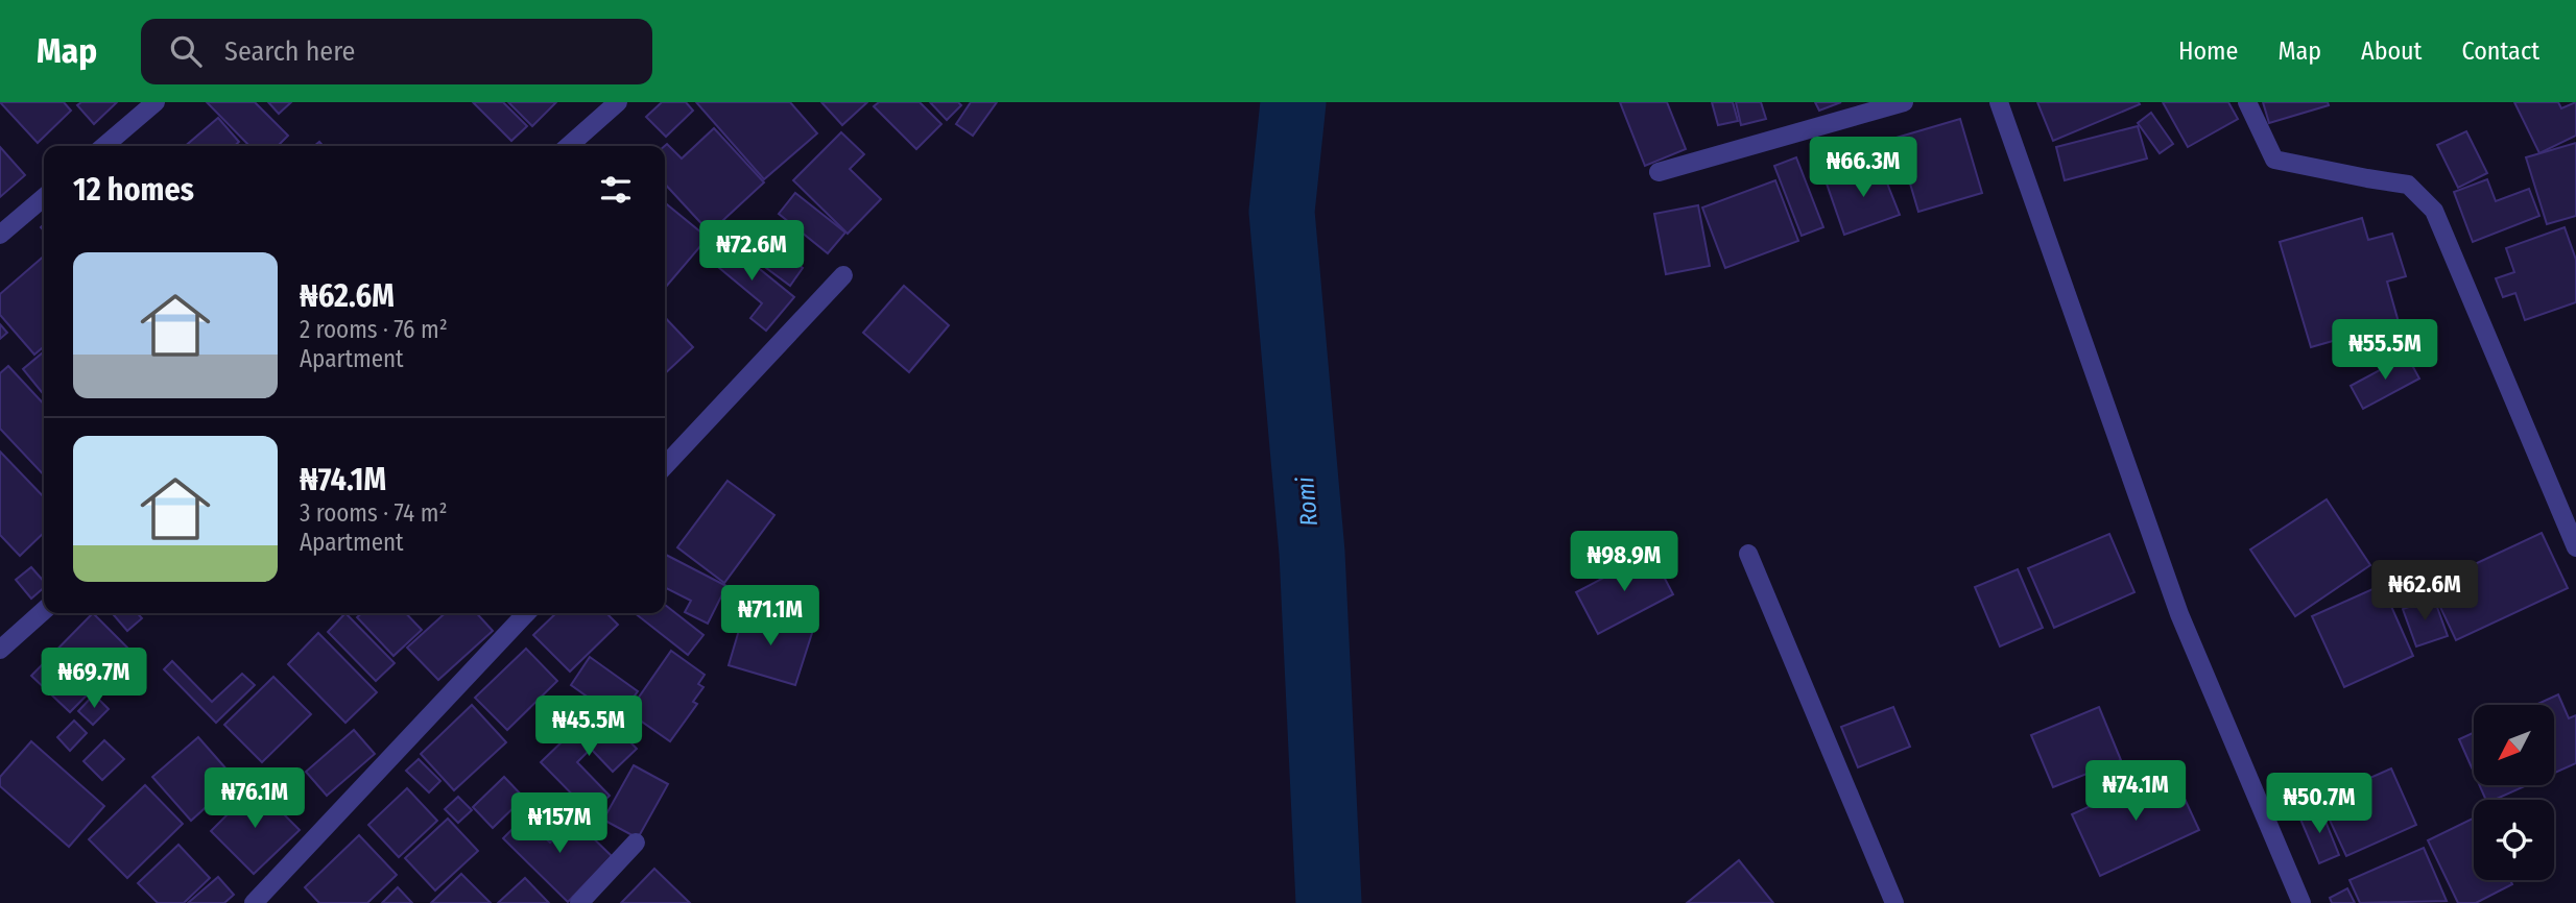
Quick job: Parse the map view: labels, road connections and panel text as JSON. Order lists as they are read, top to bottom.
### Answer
{
  "water": ["Romi"],
  "north": "bottom left",
  "page": {
    "header": "Map",
    "search": "Search here",
    "nav": [
      "Home",
      "Map",
      "About",
      "Contact"
    ],
    "price": [
      "₦66.3M",
      "₦72.6M",
      "₦55.5M",
      "₦98.9M",
      "₦62.6M",
      "₦71.1M",
      "₦69.7M",
      "₦45.5M",
      "₦74.1M",
      "₦76.1M",
      "₦50.7M",
      "₦157M"
    ],
    "heading": "12 homes",
    "list": [
      {
        "name": "₦62.6M",
        "note": "2 rooms · 76 m² · Apartment"
      },
      {
        "name": "₦74.1M",
        "note": "3 rooms · 74 m² · Apartment"
      }
    ]
  }
}
